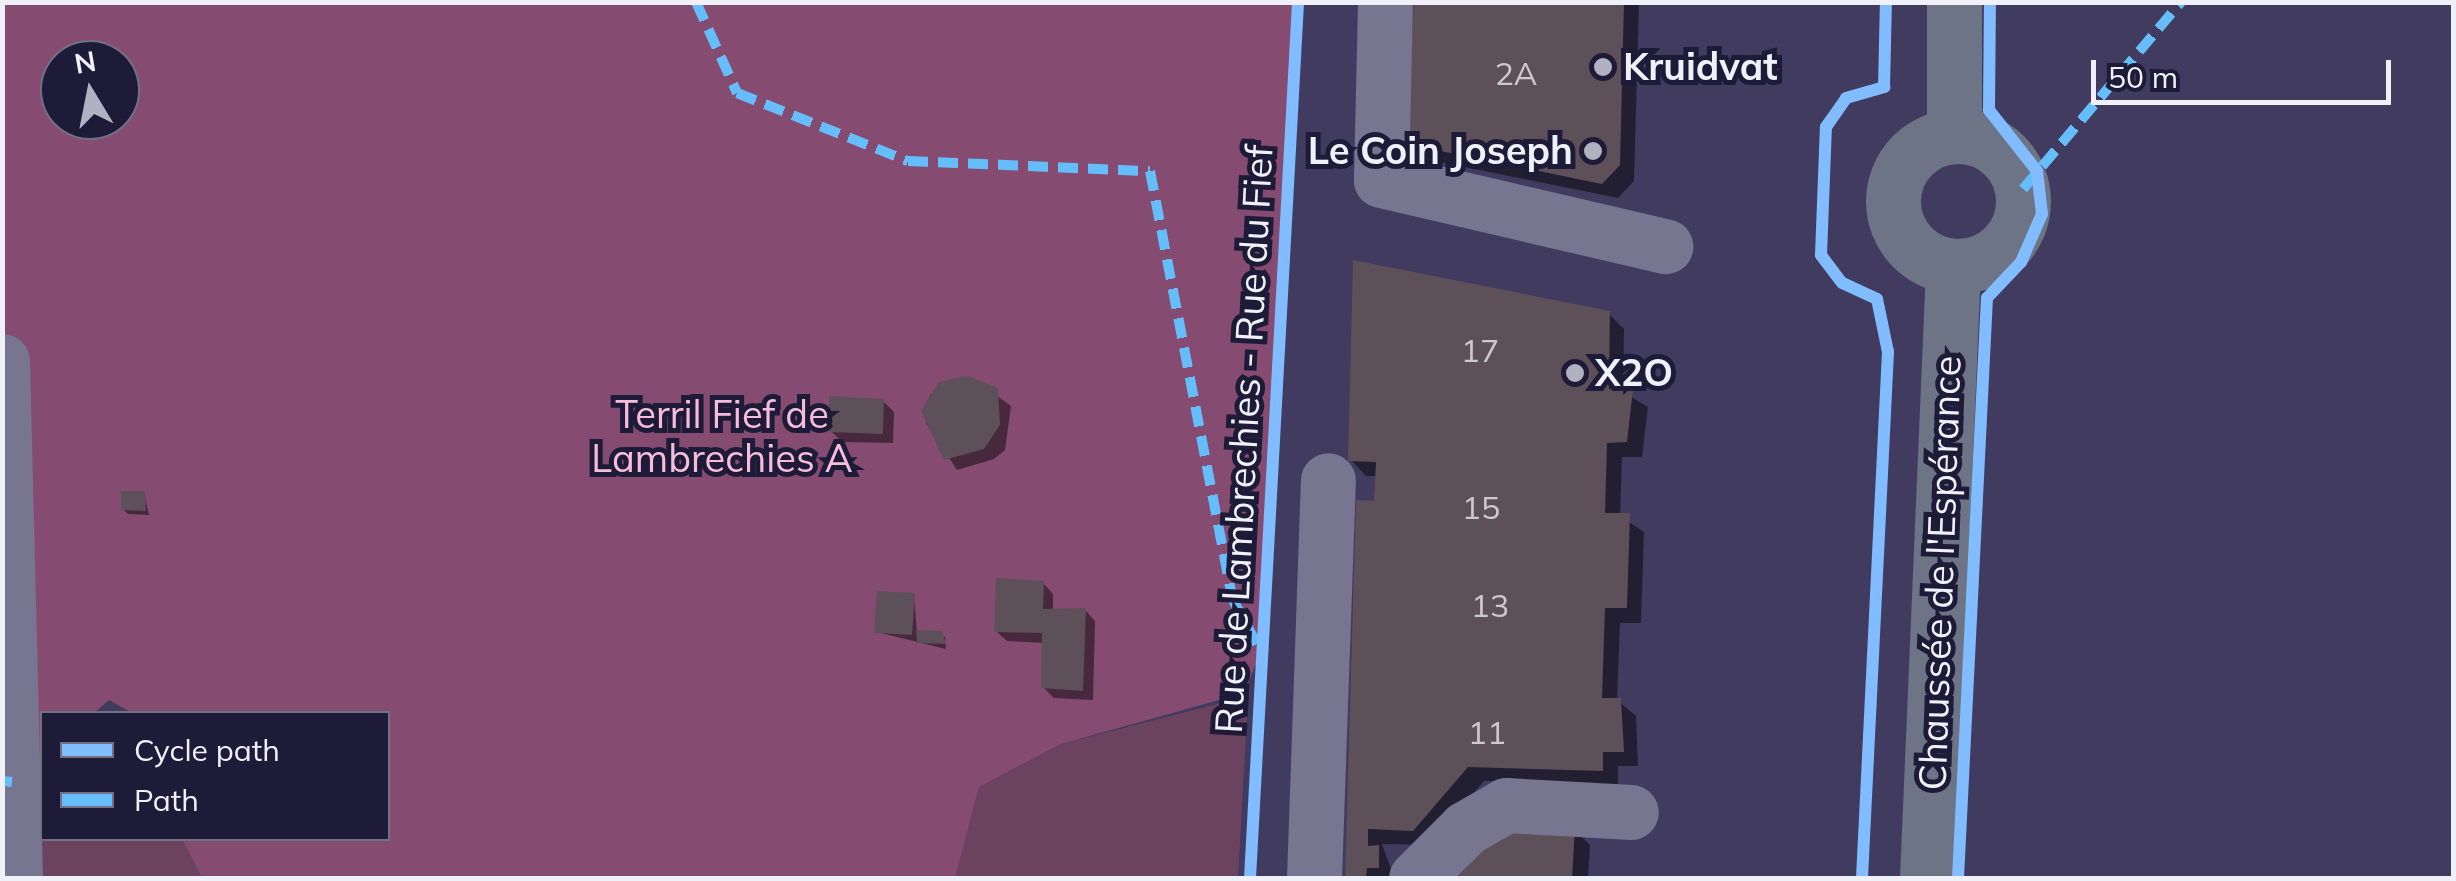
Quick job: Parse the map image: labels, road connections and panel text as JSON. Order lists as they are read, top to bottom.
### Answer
{
  "streets": {
    "main road": ["Chaussée de l'Espérance"],
    "cycle path": ["Rue de Lambrechies - Rue du Fief"]
  },
  "parks": ["Terril Fief de Lambrechies A"],
  "places": ["Kruidvat", "Le Coin Joseph", "X2O"],
  "house_numbers": [
    "2A",
    "17",
    "15",
    "13",
    "11"
  ],
  "legend": ["Cycle path", "Path"],
  "scale_bar": "50 m",
  "north": "top"
}
